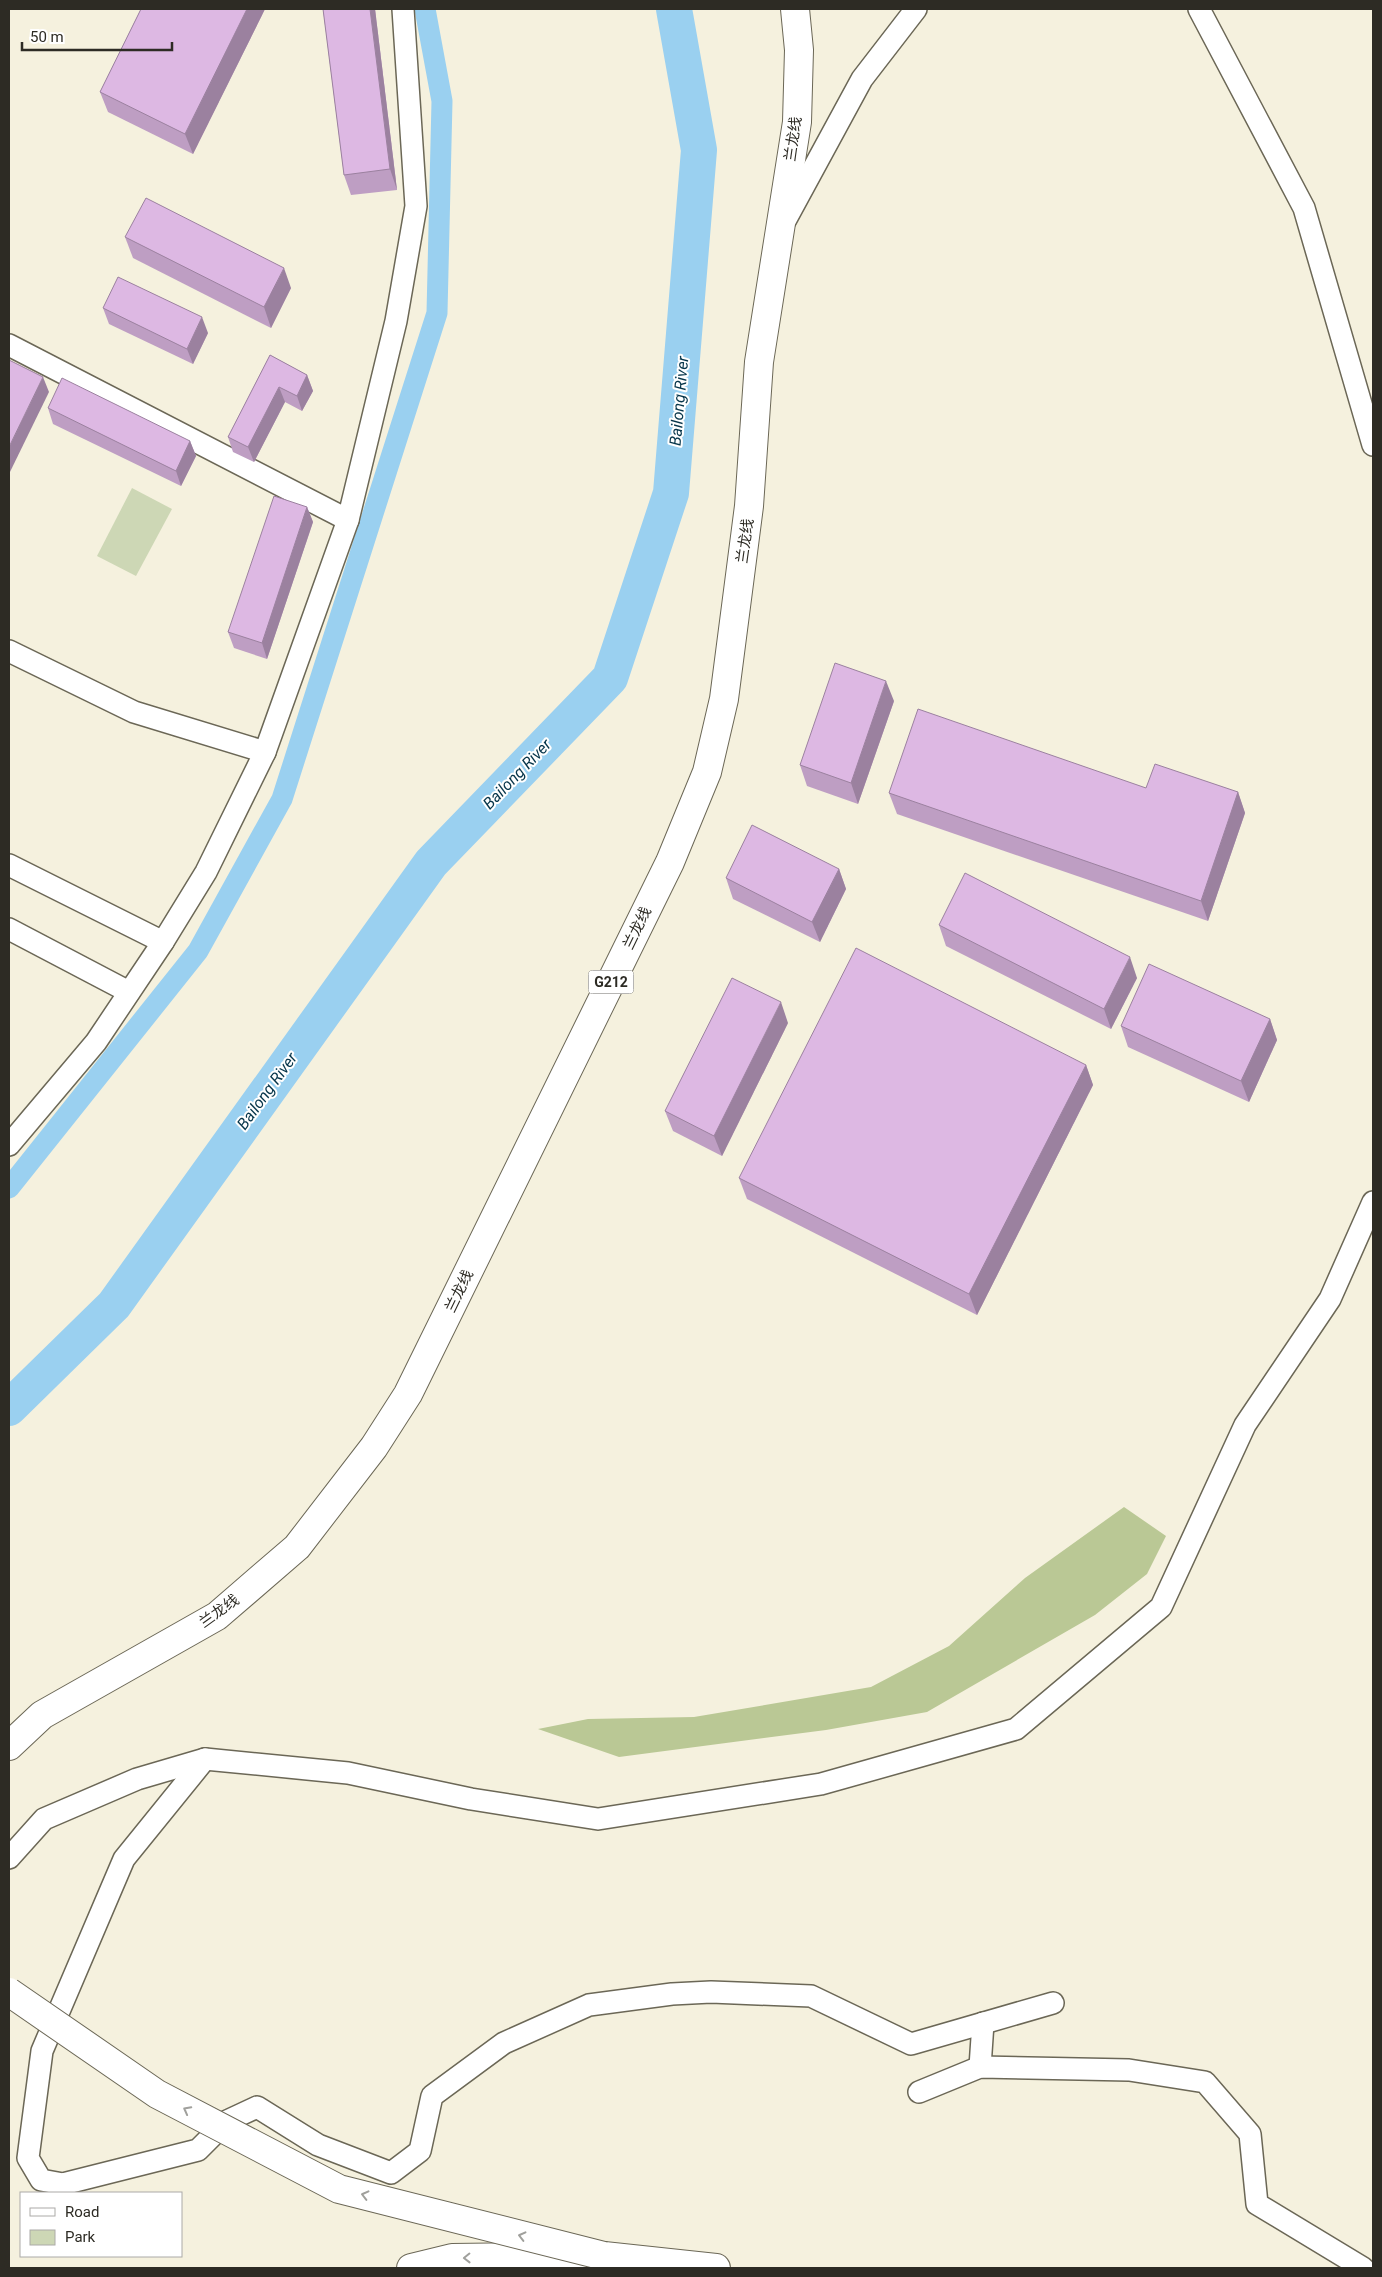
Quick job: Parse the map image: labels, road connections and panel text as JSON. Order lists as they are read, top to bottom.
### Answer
{
  "streets": {
    "highway": ["兰龙线", "G212"]
  },
  "water": ["Bailong River"],
  "legend": ["Road", "Park"],
  "scale_bar": "50 m"
}
